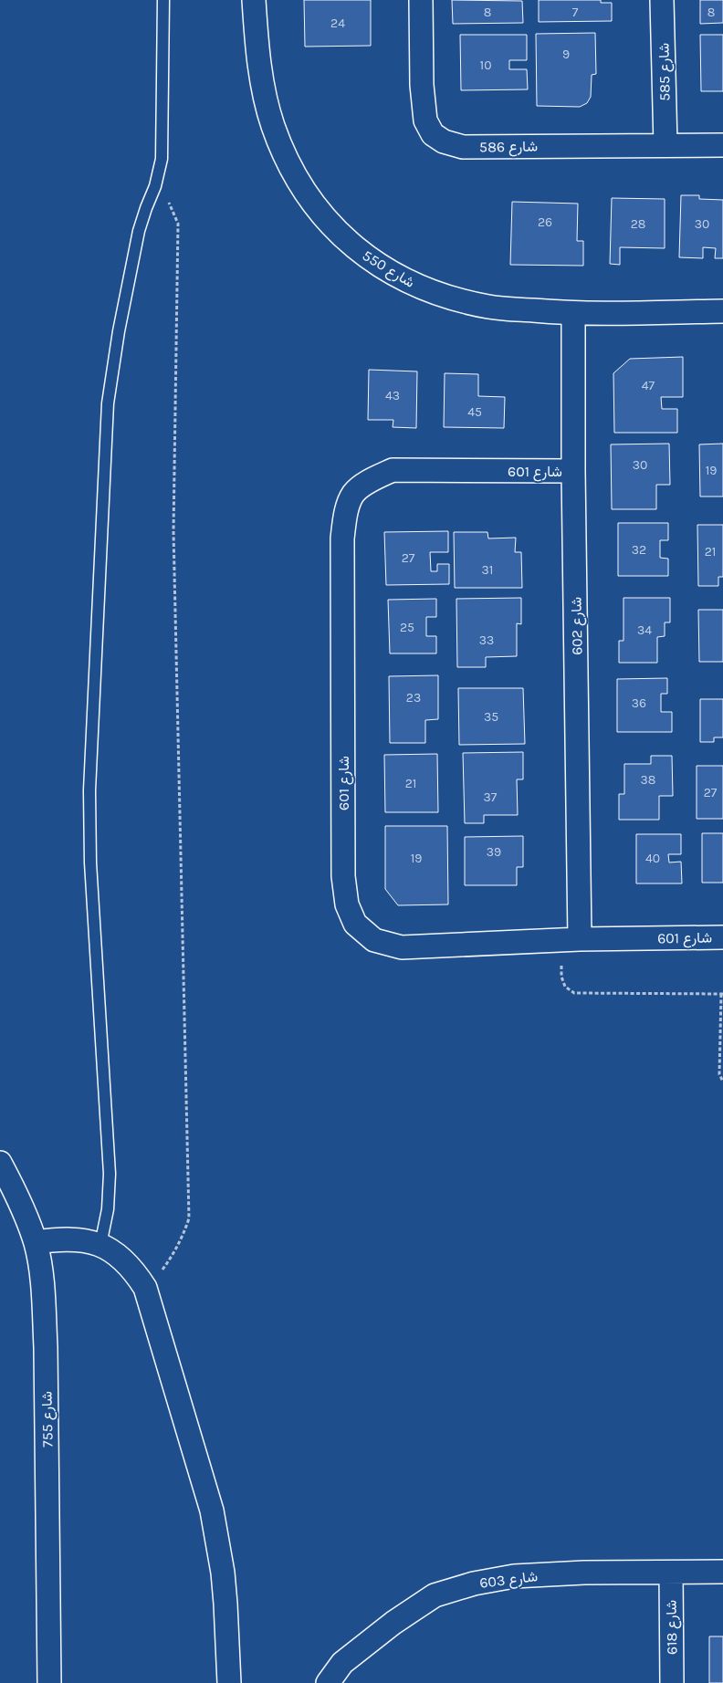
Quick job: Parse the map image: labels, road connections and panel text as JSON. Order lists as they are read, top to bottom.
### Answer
{
  "streets": {
    "street": [
      "شارع 585",
      "شارع 586",
      "شارع 550",
      "شارع 601",
      "شارع 602",
      "شارع 755",
      "شارع 603",
      "شارع 618"
    ]
  },
  "crossings": [
    ["شارع 585", "شارع 586"],
    ["شارع 550", "شارع 602"],
    ["شارع 601", "شارع 602"],
    ["شارع 603", "شارع 618"]
  ],
  "house_numbers": [
    "8",
    "7",
    "8",
    "24",
    "9",
    "10",
    "26",
    "28",
    "30",
    "47",
    "43",
    "45",
    "30",
    "19",
    "32",
    "21",
    "27",
    "31",
    "25",
    "34",
    "33",
    "23",
    "36",
    "35",
    "38",
    "21",
    "27",
    "37",
    "39",
    "19",
    "40"
  ]
}
